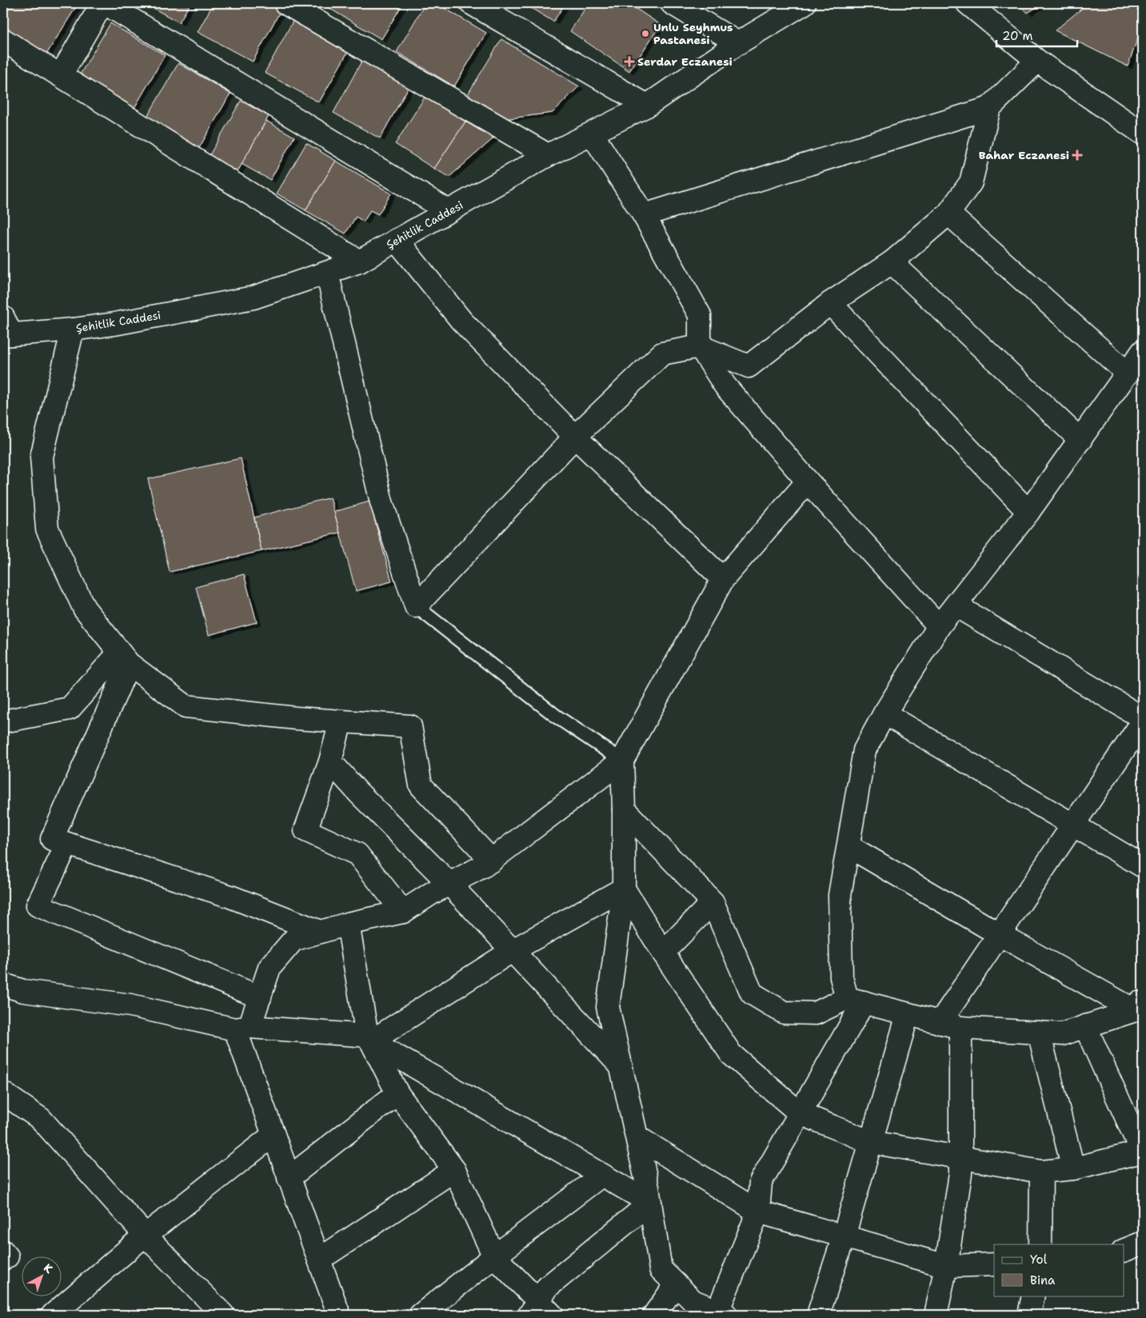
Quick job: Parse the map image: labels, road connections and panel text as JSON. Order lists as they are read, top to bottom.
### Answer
{
  "streets": {
    "street": ["Şehitlik Caddesi"]
  },
  "places": {
    "other": ["Unlu Seyhmus Pastanesi"],
    "health": ["Serdar Eczanesi", "Bahar Eczanesi"]
  },
  "legend": ["Yol", "Bina"],
  "scale_bar": "20 m",
  "north": "top right"
}
